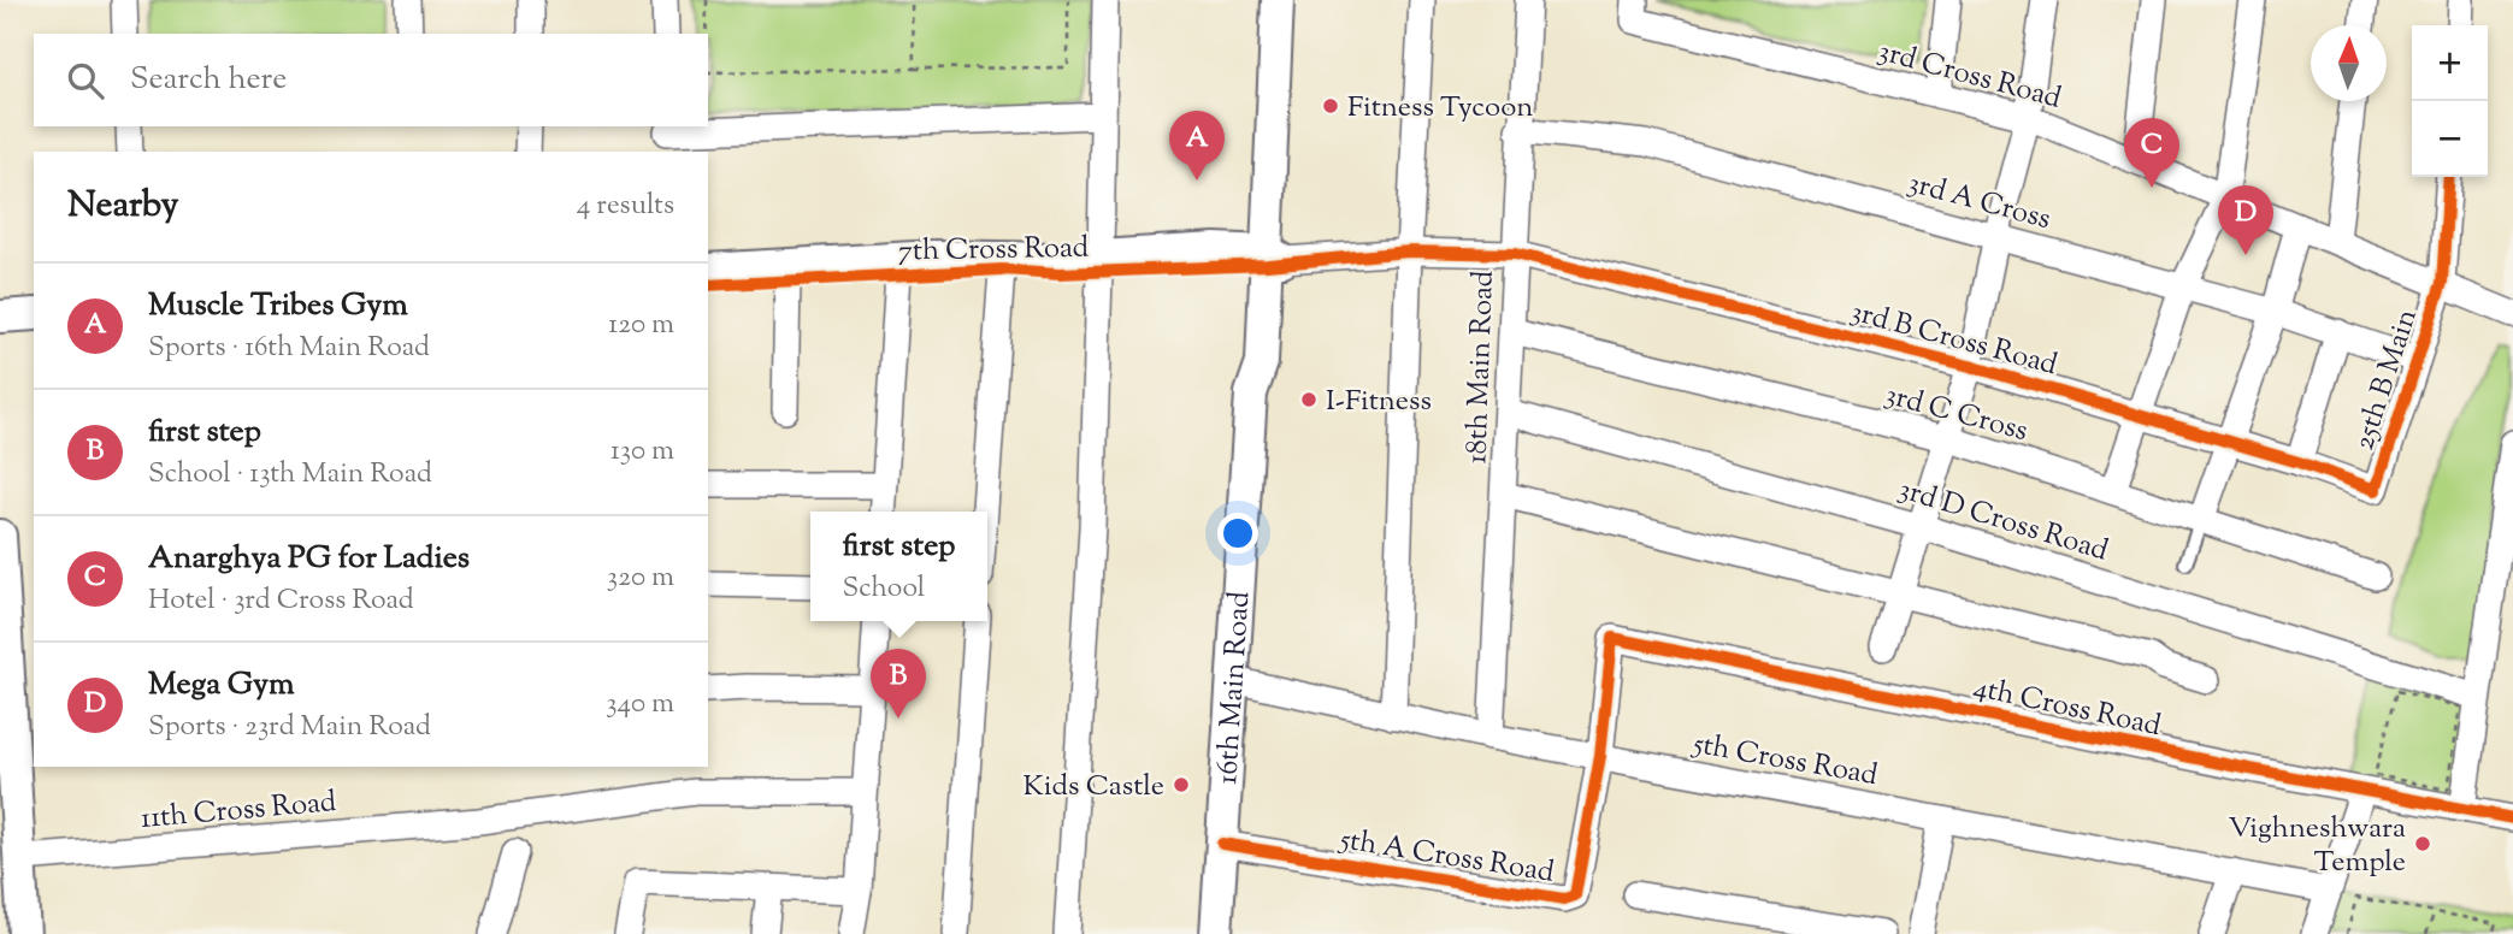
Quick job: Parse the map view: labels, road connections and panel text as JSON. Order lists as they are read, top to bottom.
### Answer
{
  "streets": {
    "street": [
      "3rd Cross Road",
      "3rd A Cross",
      "7th Cross Road",
      "3rd B Cross Road",
      "18th Main Road",
      "25th B Main",
      "3rd C Cross",
      "3rd D Cross Road",
      "16th Main Road",
      "4th Cross Road",
      "5th Cross Road",
      "11th Cross Road",
      "5th A Cross Road"
    ]
  },
  "crossings": [
    ["3rd Cross Road", "25th B Main"],
    ["3rd A Cross", "18th Main Road"],
    ["3rd A Cross", "25th B Main"],
    ["7th Cross Road", "3rd B Cross Road"],
    ["7th Cross Road", "18th Main Road"],
    ["7th Cross Road", "16th Main Road"],
    ["3rd B Cross Road", "18th Main Road"],
    ["3rd B Cross Road", "25th B Main"],
    ["18th Main Road", "3rd C Cross"],
    ["18th Main Road", "3rd D Cross Road"],
    ["18th Main Road", "5th Cross Road"],
    ["16th Main Road", "5th Cross Road"],
    ["16th Main Road", "5th A Cross Road"],
    ["4th Cross Road", "5th Cross Road"],
    ["4th Cross Road", "5th A Cross Road"],
    ["5th Cross Road", "5th A Cross Road"]
  ],
  "places": [
    "Fitness Tycoon",
    "I-Fitness",
    "Kids Castle",
    "Vighneshwara Temple"
  ],
  "north": "top",
  "page": {
    "map_buttons": ["+", "−"],
    "search": "Search here",
    "pins": [
      "A",
      "C",
      "D",
      "B"
    ],
    "heading": ["Nearby", "4 results"],
    "list": [
      {
        "mark": "A",
        "name": "Muscle Tribes Gym",
        "note": "Sports · 16th Main Road",
        "value": "120 m"
      },
      {
        "mark": "B",
        "name": "first step",
        "note": "School · 13th Main Road",
        "value": "130 m"
      },
      {
        "mark": "C",
        "name": "Anarghya PG for Ladies",
        "note": "Hotel · 3rd Cross Road",
        "value": "320 m"
      },
      {
        "mark": "D",
        "name": "Mega Gym",
        "note": "Sports · 23rd Main Road",
        "value": "340 m"
      }
    ],
    "popup": ["first step", "School"]
  }
}
